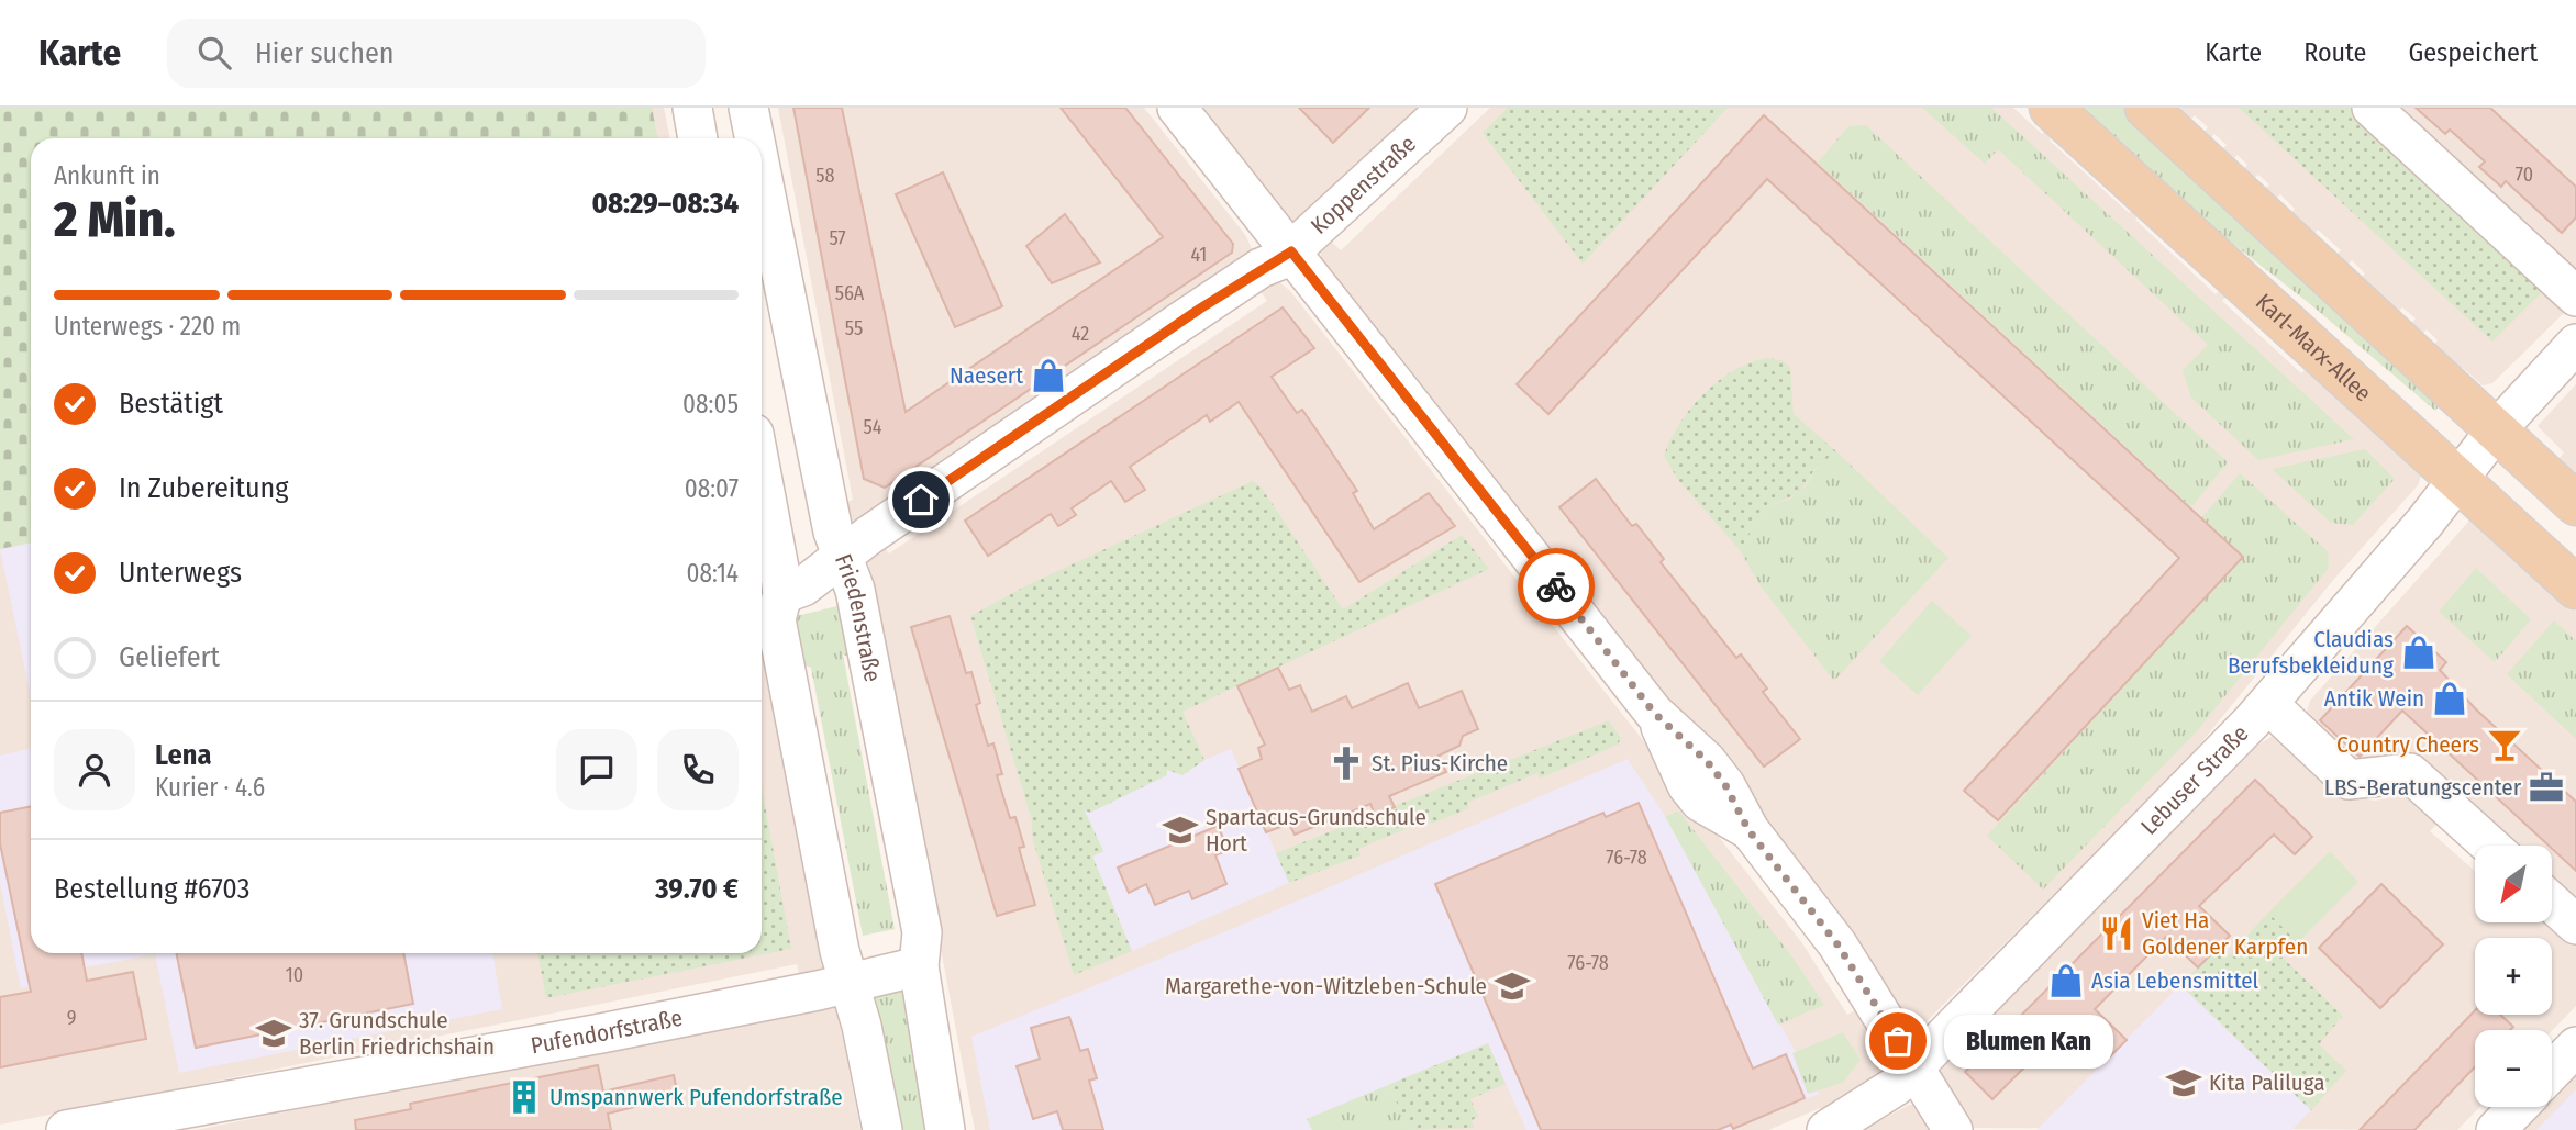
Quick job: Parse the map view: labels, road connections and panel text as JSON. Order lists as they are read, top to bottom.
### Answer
{
  "streets": {
    "main road": ["Karl-Marx-Allee"],
    "street": [
      "Koppenstraße",
      "Friedenstraße",
      "Lebuser Straße",
      "Pufendorfstraße"
    ]
  },
  "crossings": [
    ["Koppenstraße", "Friedenstraße"],
    ["Karl-Marx-Allee", "Lebuser Straße"],
    ["Friedenstraße", "Pufendorfstraße"]
  ],
  "places": {
    "shop": [
      "Naesert",
      "Claudias Berufsbekleidung",
      "Antik Wein",
      "Asia Lebensmittel"
    ],
    "bar": ["Country Cheers"],
    "church": ["St. Pius-Kirche"],
    "office": ["LBS-Beratungscenter"],
    "school or university": [
      "Spartacus-Grundschule Hort",
      "Margarethe-von-Witzleben-Schule",
      "37. Grundschule Berlin Friedrichshain",
      "Kita Paliluga"
    ],
    "restaurant": ["Viet Ha Goldener Karpfen"],
    "other": ["Blumen Kan"],
    "building": ["Umspannwerk Pufendorfstraße"]
  },
  "house_numbers": [
    "70",
    "58",
    "57",
    "41",
    "56A",
    "55",
    "42",
    "54",
    "76-78",
    "76-78",
    "10",
    "9"
  ],
  "north": "bottom left",
  "page": {
    "header": "Karte",
    "search": "Hier suchen",
    "nav": ["Karte", "Route", "Gespeichert"],
    "heading": ["2 Min.", "Ankunft in", "08:29–08:34"],
    "panel": [
      "Lena",
      "Kurier · 4.6",
      "Bestellung #6703",
      "39.70 €"
    ],
    "bar": "Unterwegs · 220 m",
    "list": [
      ["Bestätigt", "08:05"],
      ["In Zubereitung", "08:07"],
      ["Unterwegs", "08:14"],
      "Geliefert"
    ],
    "map_buttons": ["+", "−"],
    "bubble": "Blumen Kan"
  }
}
